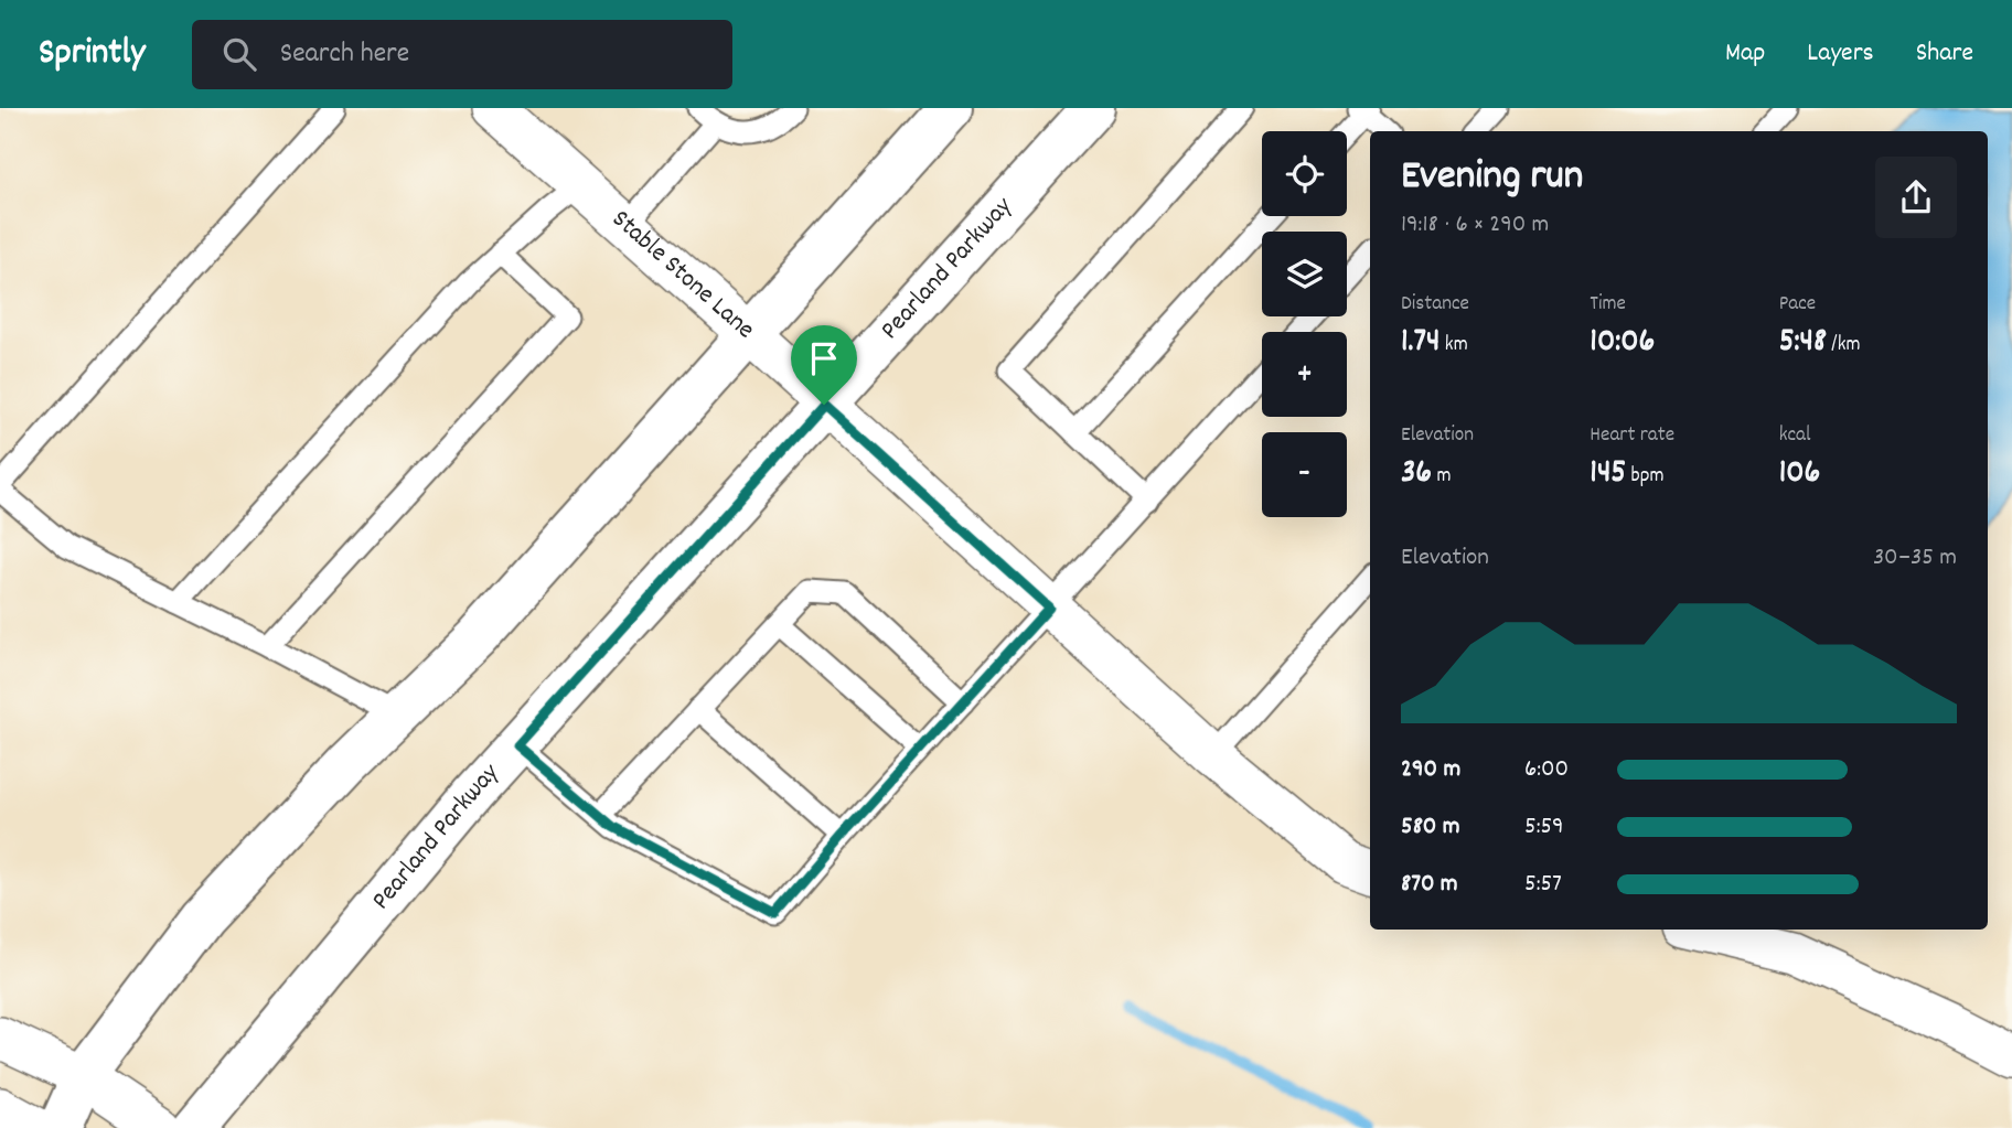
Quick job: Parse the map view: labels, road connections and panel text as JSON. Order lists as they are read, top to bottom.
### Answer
{
  "streets": {
    "main road": ["Pearland Parkway"],
    "street": ["Stable Stone Lane"]
  },
  "crossings": [
    ["Pearland Parkway", "Stable Stone Lane"]
  ],
  "page": {
    "header": "Sprintly",
    "search": "Search here",
    "nav": ["Map", "Layers", "Share"],
    "map_buttons": ["+", "−"],
    "heading": ["Evening run", "19:18 · 6 × 290 m"],
    "stats": [
      ["Distance", "1.74 km"],
      ["Time", "10:06"],
      ["Pace", "5:48 /km"],
      ["Elevation", "36 m"],
      ["Heart rate", "145 bpm"],
      ["kcal", "106"]
    ],
    "chart": ["Elevation", "30–35 m"],
    "list": [
      {
        "name": "290 m",
        "note": "6:00"
      },
      {
        "name": "580 m",
        "note": "5:59"
      },
      {
        "name": "870 m",
        "note": "5:57"
      }
    ]
  }
}
